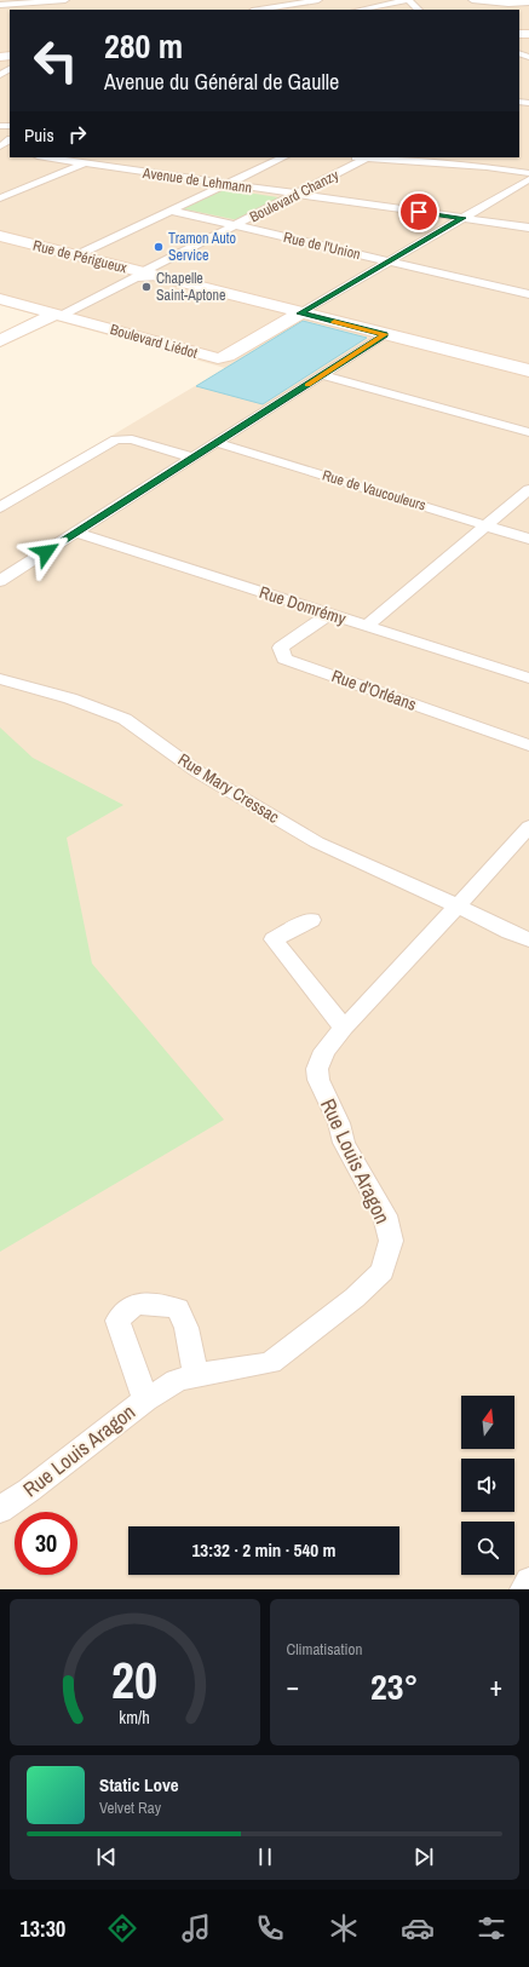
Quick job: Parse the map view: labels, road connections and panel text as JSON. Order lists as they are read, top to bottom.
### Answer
{
  "streets": {
    "main road": ["Boulevard Chanzy", "Rue de Périgueux", "Boulevard Liédot"],
    "street": [
      "Avenue de Lehmann",
      "Rue de l'Union",
      "Rue de Vaucouleurs",
      "Rue Domrémy",
      "Rue d'Orléans",
      "Rue Mary Cressac",
      "Rue Louis Aragon"
    ]
  },
  "crossings": [
    ["Avenue de Lehmann", "Boulevard Chanzy"],
    ["Boulevard Chanzy", "Rue de l'Union"],
    ["Boulevard Chanzy", "Rue de Périgueux"],
    ["Boulevard Chanzy", "Boulevard Liédot"],
    ["Rue de Périgueux", "Boulevard Liédot"],
    ["Rue Domrémy", "Rue d'Orléans"],
    ["Rue Mary Cressac", "Rue Louis Aragon"]
  ],
  "places": ["Tramon Auto Service", "Chapelle Saint-Aptone"],
  "north": "top",
  "page": {
    "turn": ["280 m", "Avenue du Général de Gaulle"],
    "then": "Puis",
    "limit": "30",
    "trip": "13:32 · 2 min · 540 m",
    "tile": "Climatisation",
    "heat": ["−", "23°", "+"],
    "song": ["Static Love", "Velvet Ray"],
    "tabs": "13:30",
    "gauge": ["20", "km/h"]
  }
}
